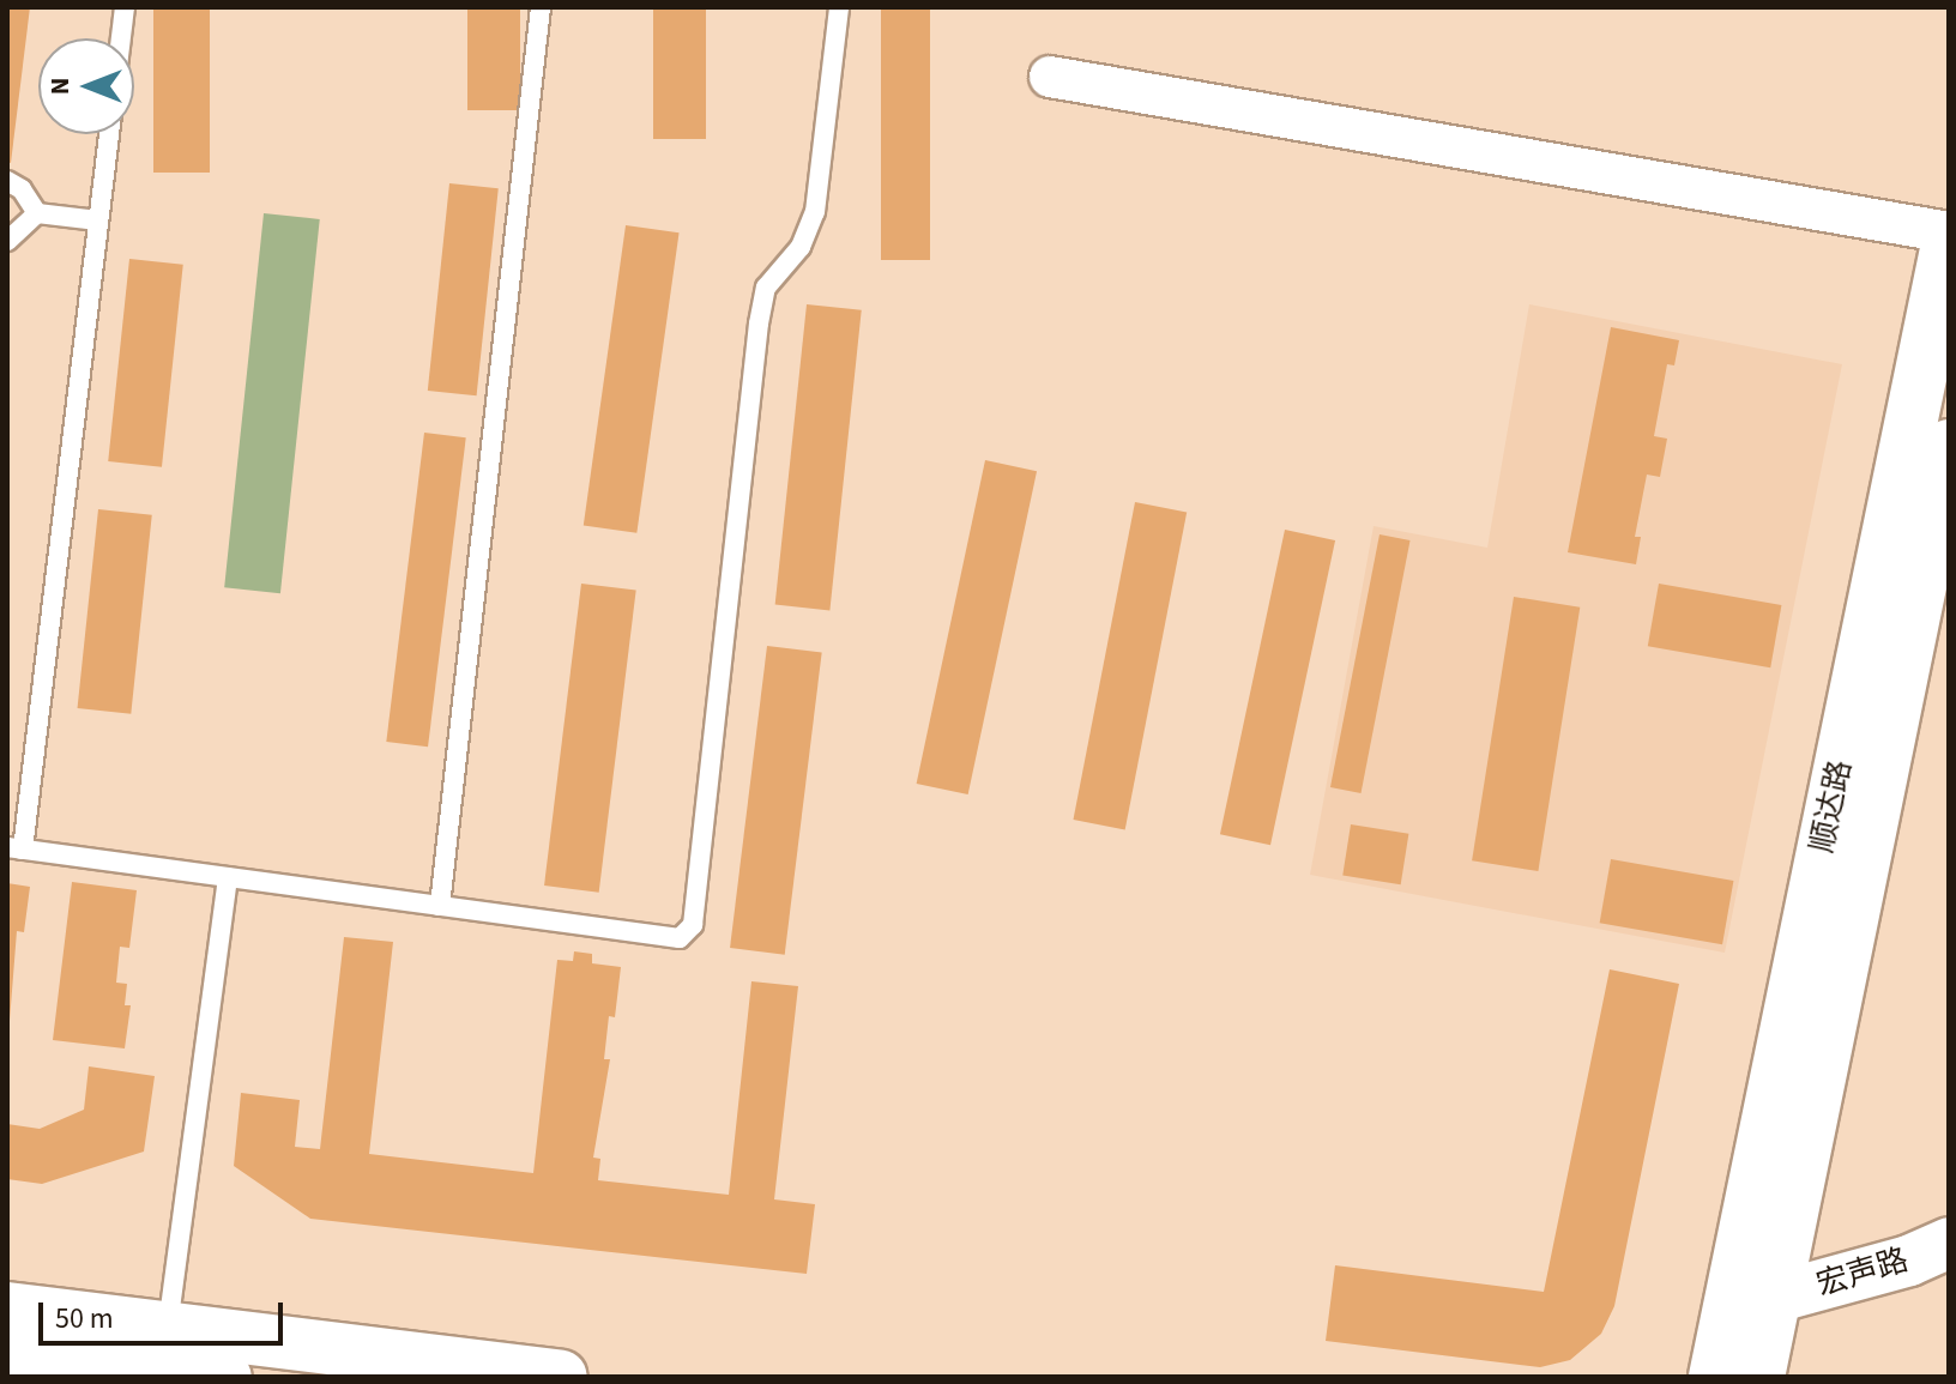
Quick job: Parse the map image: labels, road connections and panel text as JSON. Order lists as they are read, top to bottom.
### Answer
{
  "streets": {
    "main road": ["顺达路"],
    "street": ["宏声路"]
  },
  "crossings": [
    ["顺达路", "宏声路"]
  ],
  "scale_bar": "50 m",
  "north": "left"
}
